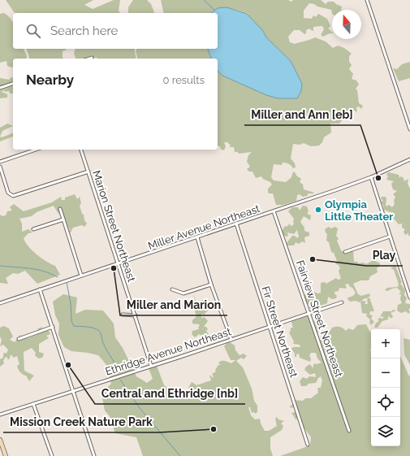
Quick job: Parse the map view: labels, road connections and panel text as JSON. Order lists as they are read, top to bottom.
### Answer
{
  "streets": {
    "street": [
      "Marion Street Northeast",
      "Miller Avenue Northeast",
      "Fairview Street Northeast",
      "Fir Street Northeast",
      "Ethridge Avenue Northeast"
    ]
  },
  "crossings": [
    ["Marion Street Northeast", "Miller Avenue Northeast"],
    ["Marion Street Northeast", "Ethridge Avenue Northeast"],
    ["Miller Avenue Northeast", "Fairview Street Northeast"],
    ["Miller Avenue Northeast", "Fir Street Northeast"],
    ["Fairview Street Northeast", "Ethridge Avenue Northeast"],
    ["Fir Street Northeast", "Ethridge Avenue Northeast"]
  ],
  "places": [
    "Miller and Ann [eb]",
    "Olympia Little Theater",
    "Play",
    "Miller and Marion",
    "Central and Ethridge [nb]",
    "Mission Creek Nature Park"
  ],
  "north": "top",
  "page": {
    "search": "Search here",
    "heading": ["Nearby", "0 results"],
    "map_buttons": ["+", "−"]
  }
}
